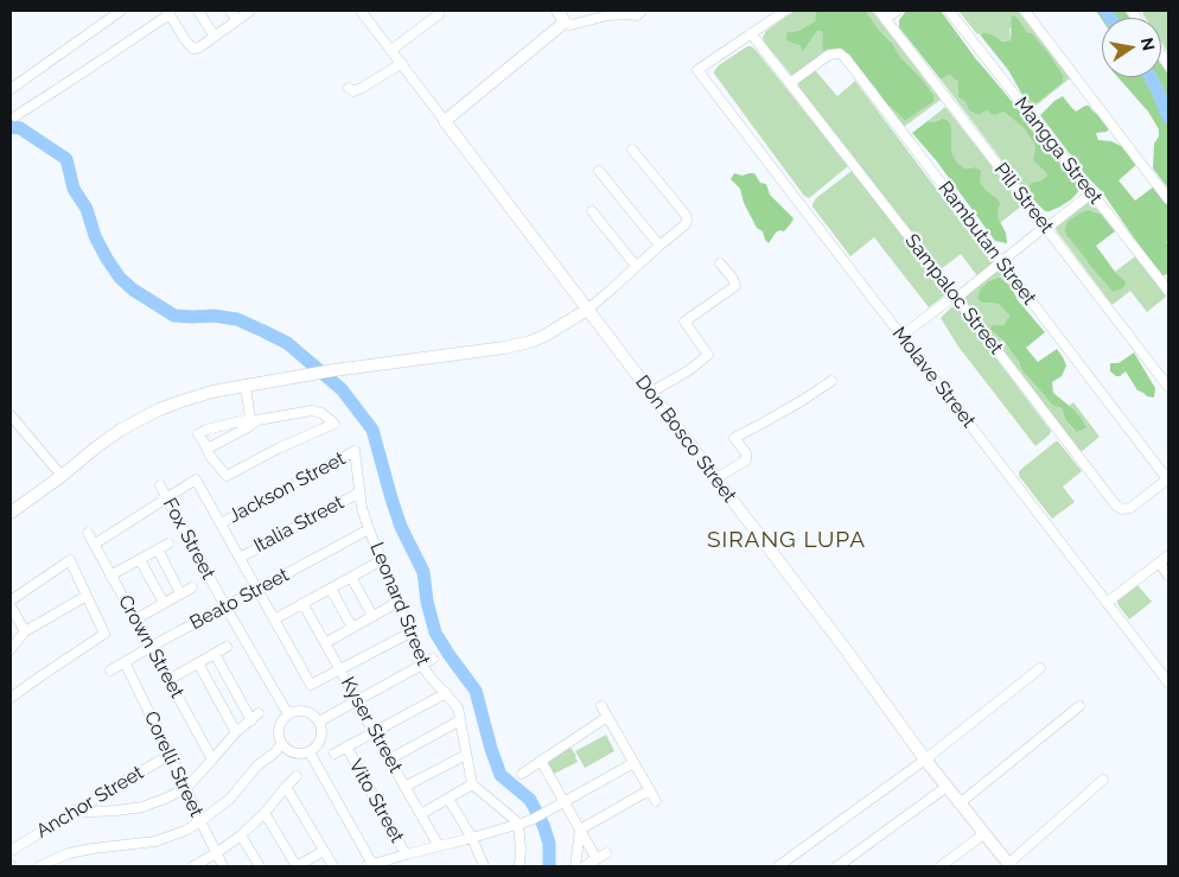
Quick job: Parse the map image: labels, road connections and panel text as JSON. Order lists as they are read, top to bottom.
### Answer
{
  "streets": {
    "street": [
      "Mangga Street",
      "Pili Street",
      "Rambutan Street",
      "Sampaloc Street",
      "Molave Street",
      "Don Bosco Street",
      "Jackson Street",
      "Italia Street",
      "Fox Street",
      "Beato Street",
      "Leonard Street",
      "Crown Street",
      "Kyser Street",
      "Corelli Street",
      "Vito Street",
      "Anchor Street"
    ]
  },
  "crossings": [
    ["Rambutan Street", "Sampaloc Street"],
    ["Sampaloc Street", "Molave Street"],
    ["Jackson Street", "Leonard Street"],
    ["Italia Street", "Leonard Street"],
    ["Fox Street", "Beato Street"],
    ["Beato Street", "Leonard Street"],
    ["Beato Street", "Crown Street"],
    ["Beato Street", "Corelli Street"],
    ["Corelli Street", "Anchor Street"]
  ],
  "districts": ["SIRANG LUPA"],
  "north": "right"
}
